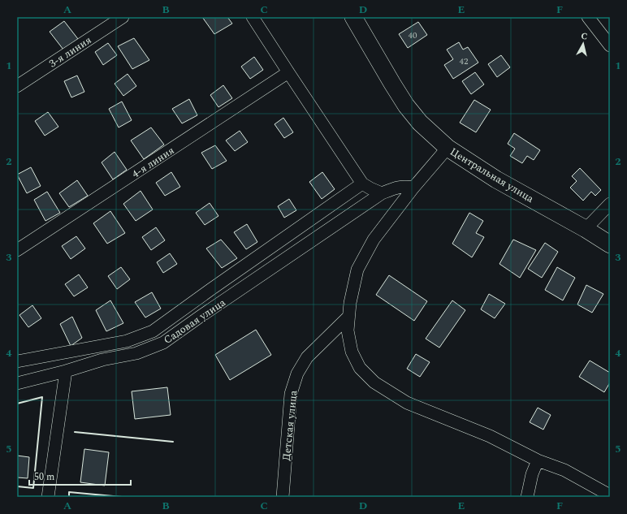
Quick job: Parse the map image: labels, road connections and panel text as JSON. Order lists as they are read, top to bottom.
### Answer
{
  "streets": {
    "main road": ["Центральная улица"],
    "street": [
      "3-я линия",
      "4-я линия",
      "Садовая улица",
      "Детская улица"
    ]
  },
  "house_numbers": ["40", "42"],
  "scale_bar": "50 m",
  "north": "top",
  "grid": {
    "columns": [
      "A",
      "B",
      "C",
      "D",
      "E",
      "F"
    ],
    "rows": [
      "1",
      "2",
      "3",
      "4",
      "5"
    ]
  }
}
